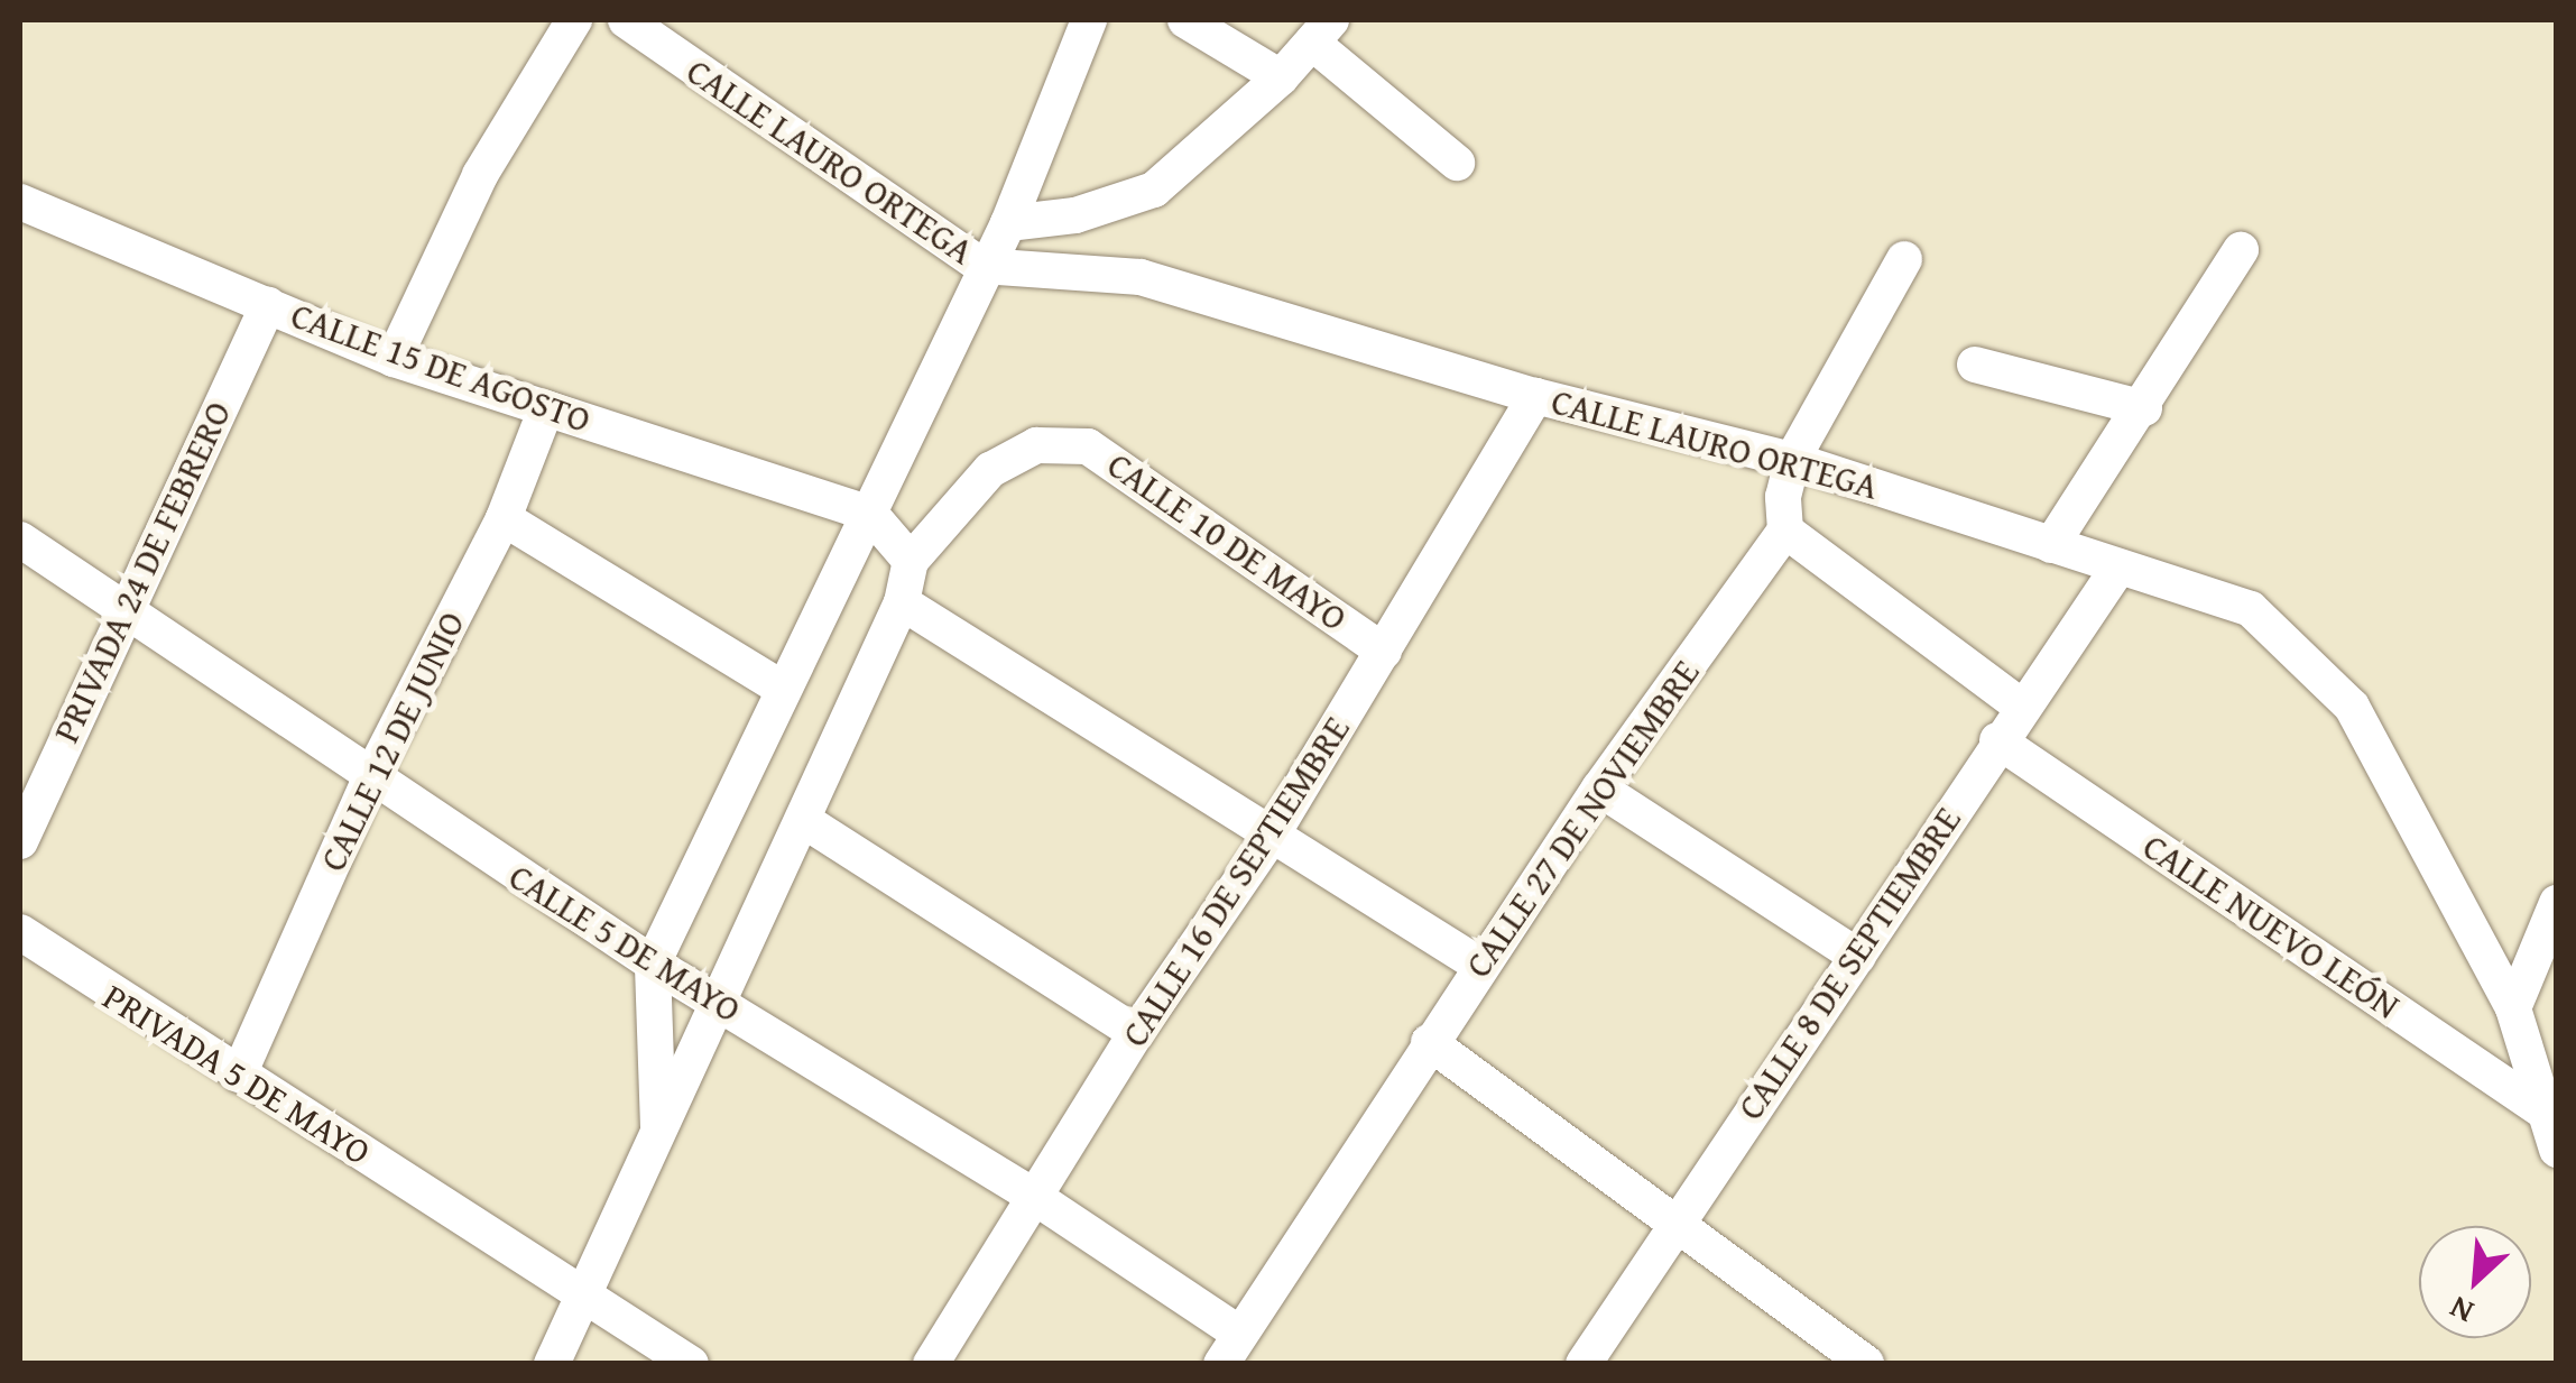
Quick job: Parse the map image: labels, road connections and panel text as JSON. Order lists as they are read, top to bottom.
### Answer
{
  "streets": {
    "street": [
      "CALLE LAURO ORTEGA",
      "CALLE 15 DE AGOSTO",
      "CALLE 10 DE MAYO",
      "PRIVADA 24 DE FEBRERO",
      "CALLE 12 DE JUNIO",
      "CALLE 27 DE NOVIEMBRE",
      "CALLE 16 DE SEPTIEMBRE",
      "CALLE NUEVO LEÓN",
      "CALLE 5 DE MAYO",
      "CALLE 8 DE SEPTIEMBRE",
      "PRIVADA 5 DE MAYO"
    ]
  },
  "crossings": [
    ["CALLE LAURO ORTEGA", "CALLE 16 DE SEPTIEMBRE"],
    ["CALLE LAURO ORTEGA", "CALLE NUEVO LEÓN"],
    ["CALLE LAURO ORTEGA", "CALLE 8 DE SEPTIEMBRE"],
    ["CALLE 15 DE AGOSTO", "PRIVADA 24 DE FEBRERO"],
    ["CALLE 15 DE AGOSTO", "CALLE 12 DE JUNIO"],
    ["CALLE 10 DE MAYO", "CALLE 16 DE SEPTIEMBRE"],
    ["PRIVADA 24 DE FEBRERO", "CALLE 5 DE MAYO"],
    ["CALLE 12 DE JUNIO", "CALLE 5 DE MAYO"],
    ["CALLE 12 DE JUNIO", "PRIVADA 5 DE MAYO"],
    ["CALLE 27 DE NOVIEMBRE", "CALLE 5 DE MAYO"],
    ["CALLE 16 DE SEPTIEMBRE", "CALLE 5 DE MAYO"],
    ["CALLE NUEVO LEÓN", "CALLE 8 DE SEPTIEMBRE"]
  ],
  "north": "bottom left"
}
